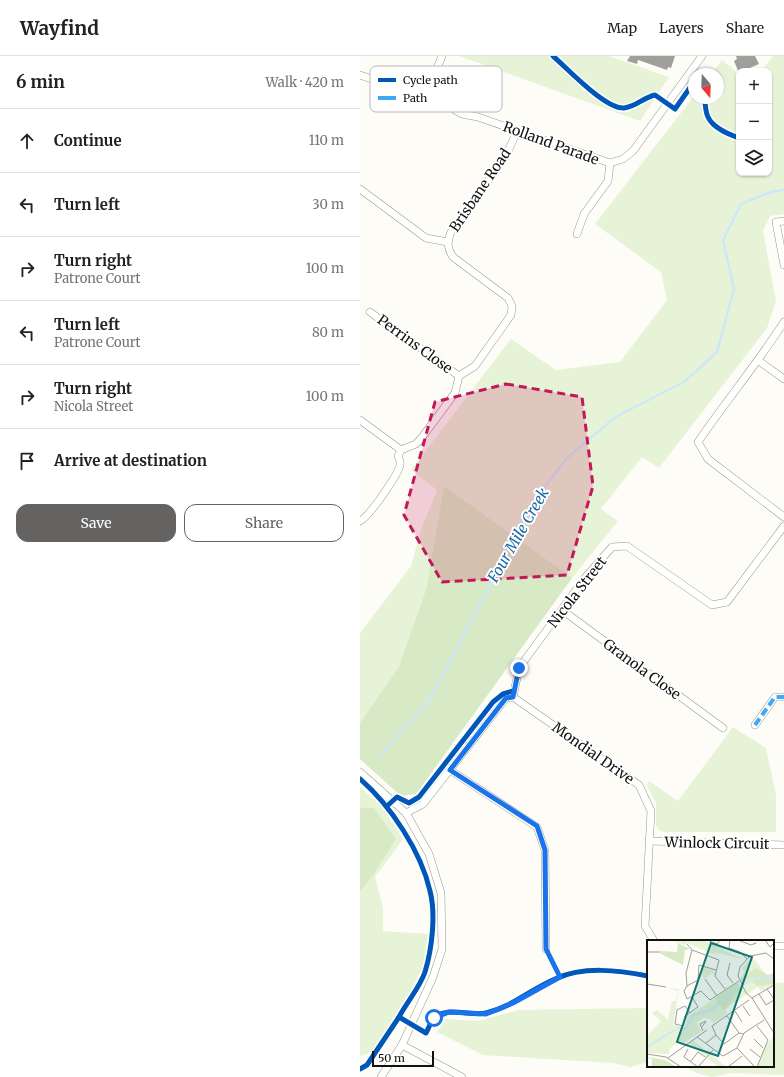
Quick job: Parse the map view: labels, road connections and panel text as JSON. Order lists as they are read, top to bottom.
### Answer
{
  "streets": {
    "street": [
      "Rolland Parade",
      "Brisbane Road",
      "Perrins Close",
      "Nicola Street",
      "Granola Close",
      "Mondial Drive",
      "Winlock Circuit"
    ]
  },
  "crossings": [
    ["Rolland Parade", "Brisbane Road"],
    ["Brisbane Road", "Perrins Close"],
    ["Nicola Street", "Granola Close"],
    ["Nicola Street", "Mondial Drive"],
    ["Mondial Drive", "Winlock Circuit"]
  ],
  "water": ["Four Mile Creek"],
  "legend": ["Cycle path", "Path"],
  "scale_bar": "50 m",
  "north": "bottom",
  "page": {
    "header": "Wayfind",
    "nav": ["Map", "Layers", "Share"],
    "heading": ["6 min", "Walk · 420 m"],
    "map_buttons": ["+", "−"],
    "list": [
      ["Continue", "110 m"],
      ["Turn left", "30 m"],
      ["Turn right", "Patrone Court", "100 m"],
      ["Turn left", "Patrone Court", "80 m"],
      ["Turn right", "Nicola Street", "100 m"],
      "Arrive at destination"
    ],
    "buttons": ["Save", "Share"],
    "scale": "50 m"
  }
}
